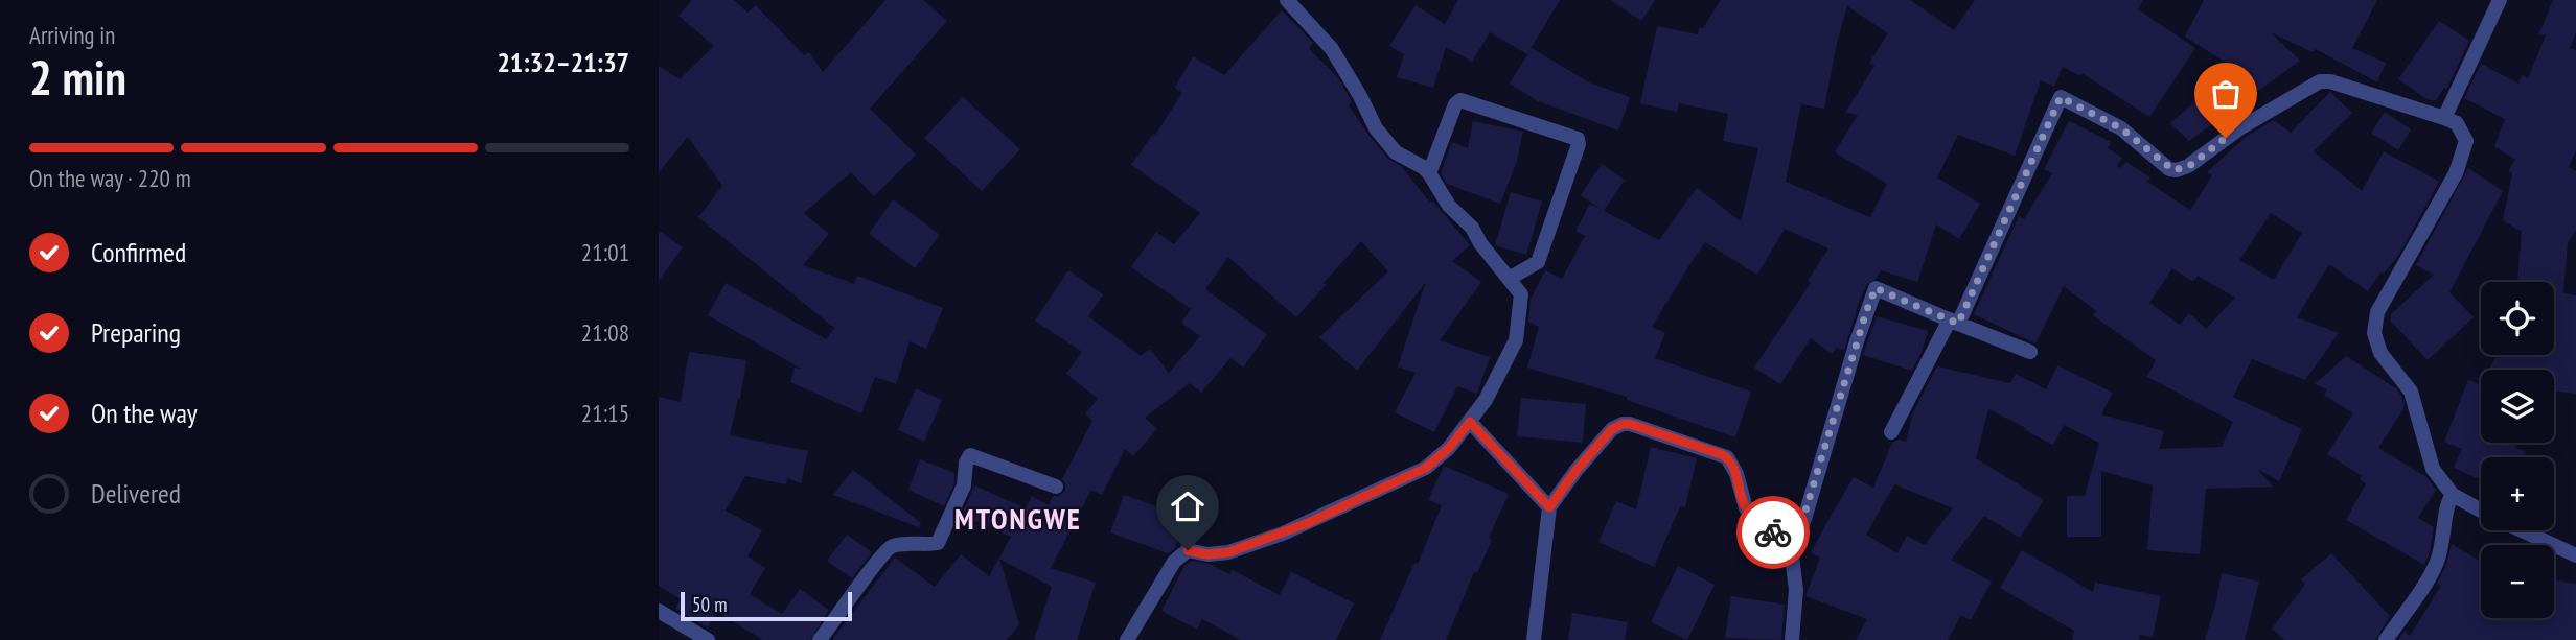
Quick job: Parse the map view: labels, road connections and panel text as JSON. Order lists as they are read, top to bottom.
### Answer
{
  "districts": ["MTONGWE"],
  "scale_bar": "50 m",
  "page": {
    "heading": ["2 min", "Arriving in", "21:32–21:37"],
    "bar": "On the way · 220 m",
    "list": [
      ["Confirmed", "21:01"],
      ["Preparing", "21:08"],
      ["On the way", "21:15"],
      "Delivered"
    ],
    "map_buttons": ["+", "−"],
    "scale": "50 m"
  }
}
